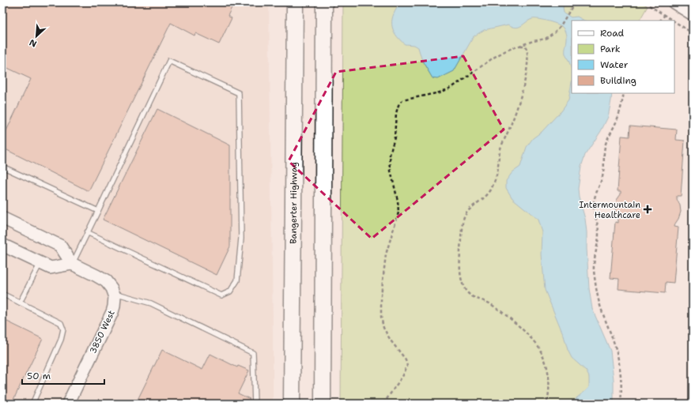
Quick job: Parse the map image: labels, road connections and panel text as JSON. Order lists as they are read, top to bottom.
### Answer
{
  "streets": {
    "highway": ["Bangerter Highway"],
    "street": ["3850 West"]
  },
  "places": {
    "health": ["Intermountain Healthcare"]
  },
  "legend": [
    "Road",
    "Park",
    "Water",
    "Building"
  ],
  "scale_bar": "50 m",
  "north": "bottom left"
}
